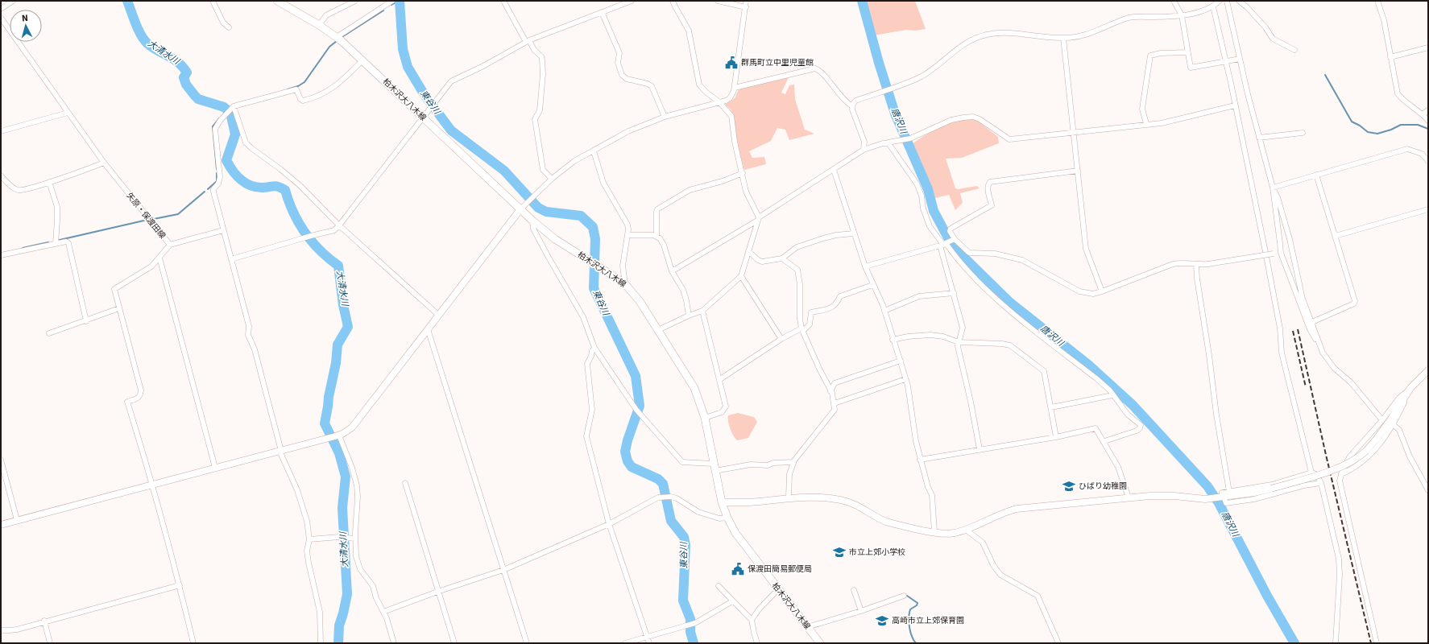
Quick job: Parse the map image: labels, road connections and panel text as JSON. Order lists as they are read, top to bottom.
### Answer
{
  "streets": {
    "main road": ["柏木沢大八木線"],
    "street": ["矢原・保渡田線"]
  },
  "water": ["大清水川", "東谷川", "唐沢川"],
  "places": {
    "public building": ["群馬町立中里児童館", "保渡田簡易郵便局"],
    "school or university": ["ひばり幼稚園", "市立上郊小学校", "高崎市立上郊保育園"]
  },
  "north": "top"
}
